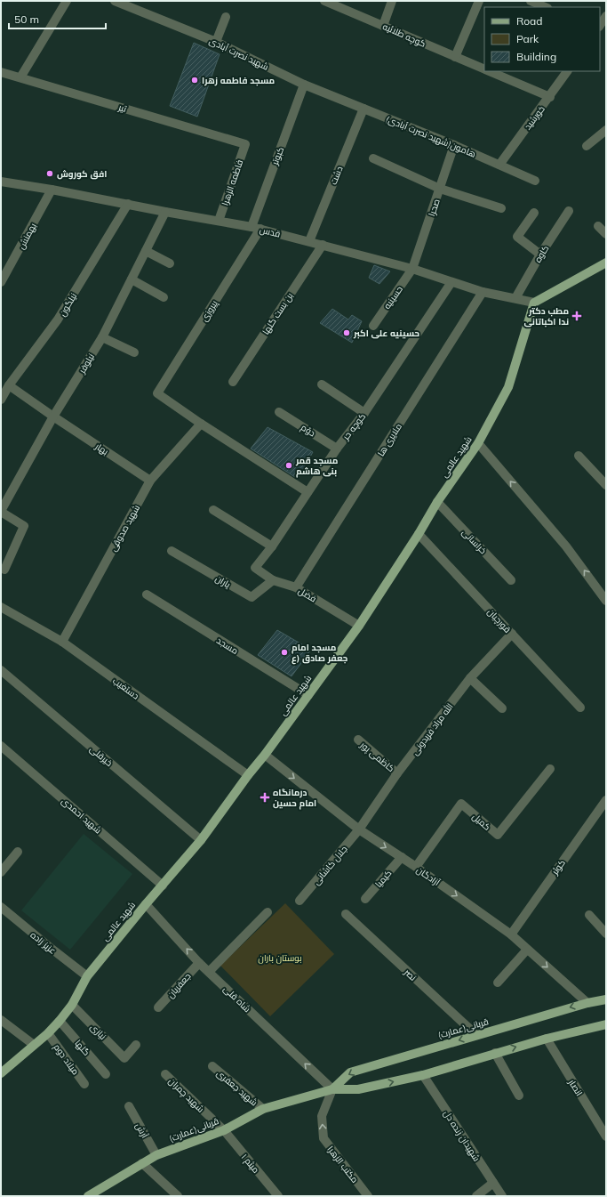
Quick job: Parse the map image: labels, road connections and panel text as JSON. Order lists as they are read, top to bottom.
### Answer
{
  "streets": {
    "main road": ["شهید عالمی", "(عمارت)قربانی"],
    "street": [
      "کوچه طلائیه",
      "شهید نصرت آبادی",
      "تیر",
      "خورشید",
      "(شهید نصرت آبادی)هامون",
      "کبوتر",
      "دشت",
      "فاطمه الزهرا",
      "صحرا",
      "قدس",
      "بهمنش",
      "کاوه",
      "حسینیه",
      "نیلگون",
      "پیروزی",
      "بن بست گلها",
      "نیلوفر",
      "کوچه حر",
      "دوّم",
      "ملایری ها",
      "بهار",
      "شهید صدوقی",
      "خراسانی",
      "یاران",
      "فضل",
      "قورچیان",
      "مسجد",
      "دستغیب",
      "الله مراد فریدونی",
      "خیرقلی",
      "کاظمی پور",
      "شهید احمدی",
      "کمیل",
      "جلال کاشانی",
      "کوثر",
      "آزادگان",
      "کیمیا",
      "عزیز زاده",
      "نصر",
      "جعفریان",
      "شاه قلی",
      "نیازی",
      "گلها",
      "میلاد دوم",
      "شهید جعفری",
      "انصار",
      "شهید چمران",
      "آرش",
      "شهیدان زنده دل",
      "میثم ۱",
      "مکتب الزهرا"
    ]
  },
  "crossings": [
    ["کوچه طلائیه", "خورشید"],
    ["شهید نصرت آبادی", "(شهید نصرت آبادی)هامون"],
    ["شهید نصرت آبادی", "کبوتر"],
    ["شهید نصرت آبادی", "دشت"],
    ["تیر", "فاطمه الزهرا"],
    ["خورشید", "(شهید نصرت آبادی)هامون"],
    ["(شهید نصرت آبادی)هامون", "دشت"],
    ["(شهید نصرت آبادی)هامون", "صحرا"],
    ["کبوتر", "قدس"],
    ["کبوتر", "پیروزی"],
    ["دشت", "قدس"],
    ["فاطمه الزهرا", "قدس"],
    ["صحرا", "قدس"],
    ["صحرا", "حسینیه"],
    ["قدس", "بهمنش"],
    ["قدس", "کاوه"],
    ["قدس", "حسینیه"],
    ["قدس", "نیلگون"],
    ["قدس", "پیروزی"],
    ["قدس", "بن بست گلها"],
    ["قدس", "نیلوفر"],
    ["قدس", "کوچه حر"],
    ["قدس", "ملایری ها"],
    ["قدس", "شهید عالمی"],
    ["نیلگون", "بهار"],
    ["پیروزی", "شهید صدوقی"],
    ["نیلوفر", "بهار"],
    ["کوچه حر", "دوّم"],
    ["کوچه حر", "فضل"],
    ["ملایری ها", "فضل"],
    ["بهار", "شهید صدوقی"],
    ["شهید عالمی", "خراسانی"],
    ["شهید عالمی", "فضل"],
    ["شهید عالمی", "قورچیان"],
    ["شهید عالمی", "مسجد"],
    ["شهید عالمی", "دستغیب"],
    ["شهید عالمی", "خیرقلی"],
    ["شهید عالمی", "شهید احمدی"],
    ["شهید عالمی", "آزادگان"],
    ["شهید عالمی", "عزیز زاده"],
    ["شهید عالمی", "شاه قلی"],
    ["شهید عالمی", "نیازی"],
    ["شهید عالمی", "گلها"],
    ["شهید عالمی", "میلاد دوم"],
    ["شهید صدوقی", "دستغیب"],
    ["یاران", "فضل"],
    ["قورچیان", "الله مراد فریدونی"],
    ["الله مراد فریدونی", "کاظمی پور"],
    ["الله مراد فریدونی", "جلال کاشانی"],
    ["الله مراد فریدونی", "آزادگان"],
    ["کمیل", "آزادگان"],
    ["جلال کاشانی", "آزادگان"],
    ["کوثر", "آزادگان"],
    ["آزادگان", "کیمیا"],
    ["آزادگان", "(عمارت)قربانی"],
    ["نصر", "(عمارت)قربانی"],
    ["جعفریان", "شاه قلی"],
    ["شاه قلی", "(عمارت)قربانی"],
    ["شاه قلی", "مکتب الزهرا"],
    ["(عمارت)قربانی", "شهید جعفری"],
    ["(عمارت)قربانی", "انصار"],
    ["(عمارت)قربانی", "شهید چمران"],
    ["(عمارت)قربانی", "آرش"],
    ["(عمارت)قربانی", "شهیدان زنده دل"],
    ["(عمارت)قربانی", "میثم ۱"],
    ["(عمارت)قربانی", "مکتب الزهرا"],
    ["شهید چمران", "میثم ۱"]
  ],
  "one_way": ["آزادگان", "شاه قلی", "مکتب الزهرا"],
  "parks": ["بوستان باران"],
  "places": {
    "other": [
      "مسجد فاطمه زهرا",
      "افق کوروش",
      "حسینیه علی اکبر",
      "مسجد قمر بنی هاشم",
      "مسجد امام جعفر صادق (ع"
    ],
    "health": ["مطب دکتر ندا اکباتانی", "درمانگاه امام حسین"]
  },
  "legend": ["Road", "Park", "Building"],
  "scale_bar": "50 m"
}
